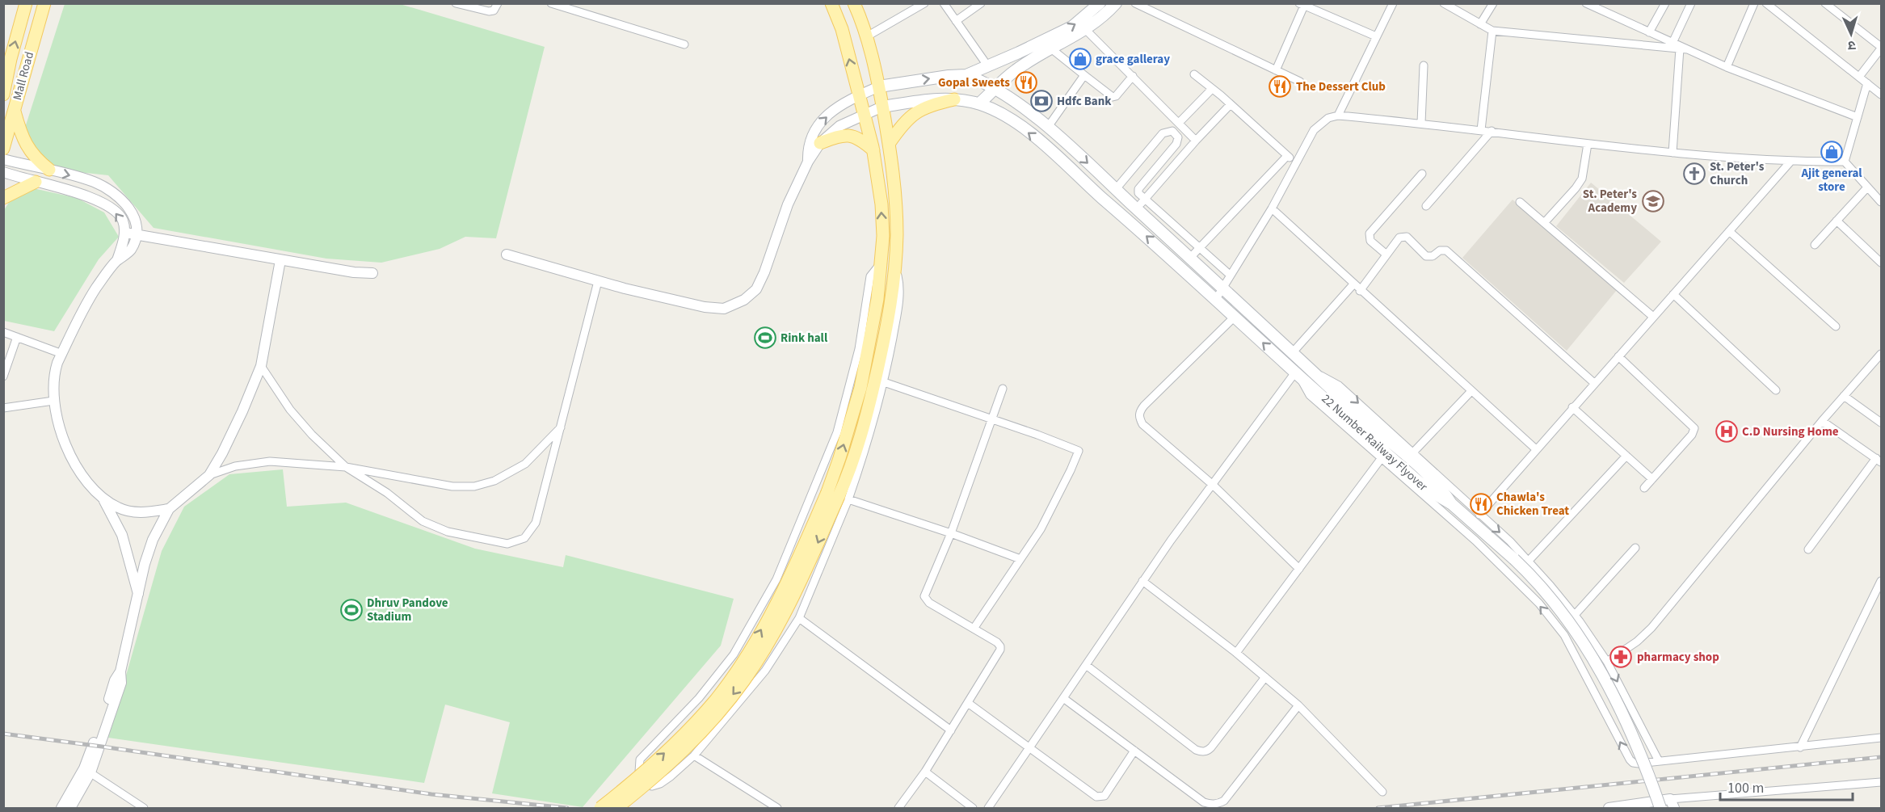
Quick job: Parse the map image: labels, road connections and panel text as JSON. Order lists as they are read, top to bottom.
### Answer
{
  "streets": {
    "main road": ["Mall Road", "22 Number Railway Flyover"]
  },
  "places": {
    "shop": ["grace galleray", "Ajit general store"],
    "restaurant": ["Gopal Sweets", "The Dessert Club", "Chawla's Chicken Treat"],
    "bank": ["Hdfc Bank"],
    "church": ["St. Peter's Church"],
    "school or university": ["St. Peter's Academy"],
    "sports": ["Rink hall", "Dhruv Pandove Stadium"],
    "hospital": ["C.D Nursing Home"],
    "pharmacy": ["pharmacy shop"]
  },
  "scale_bar": "100 m",
  "north": "bottom"
}
